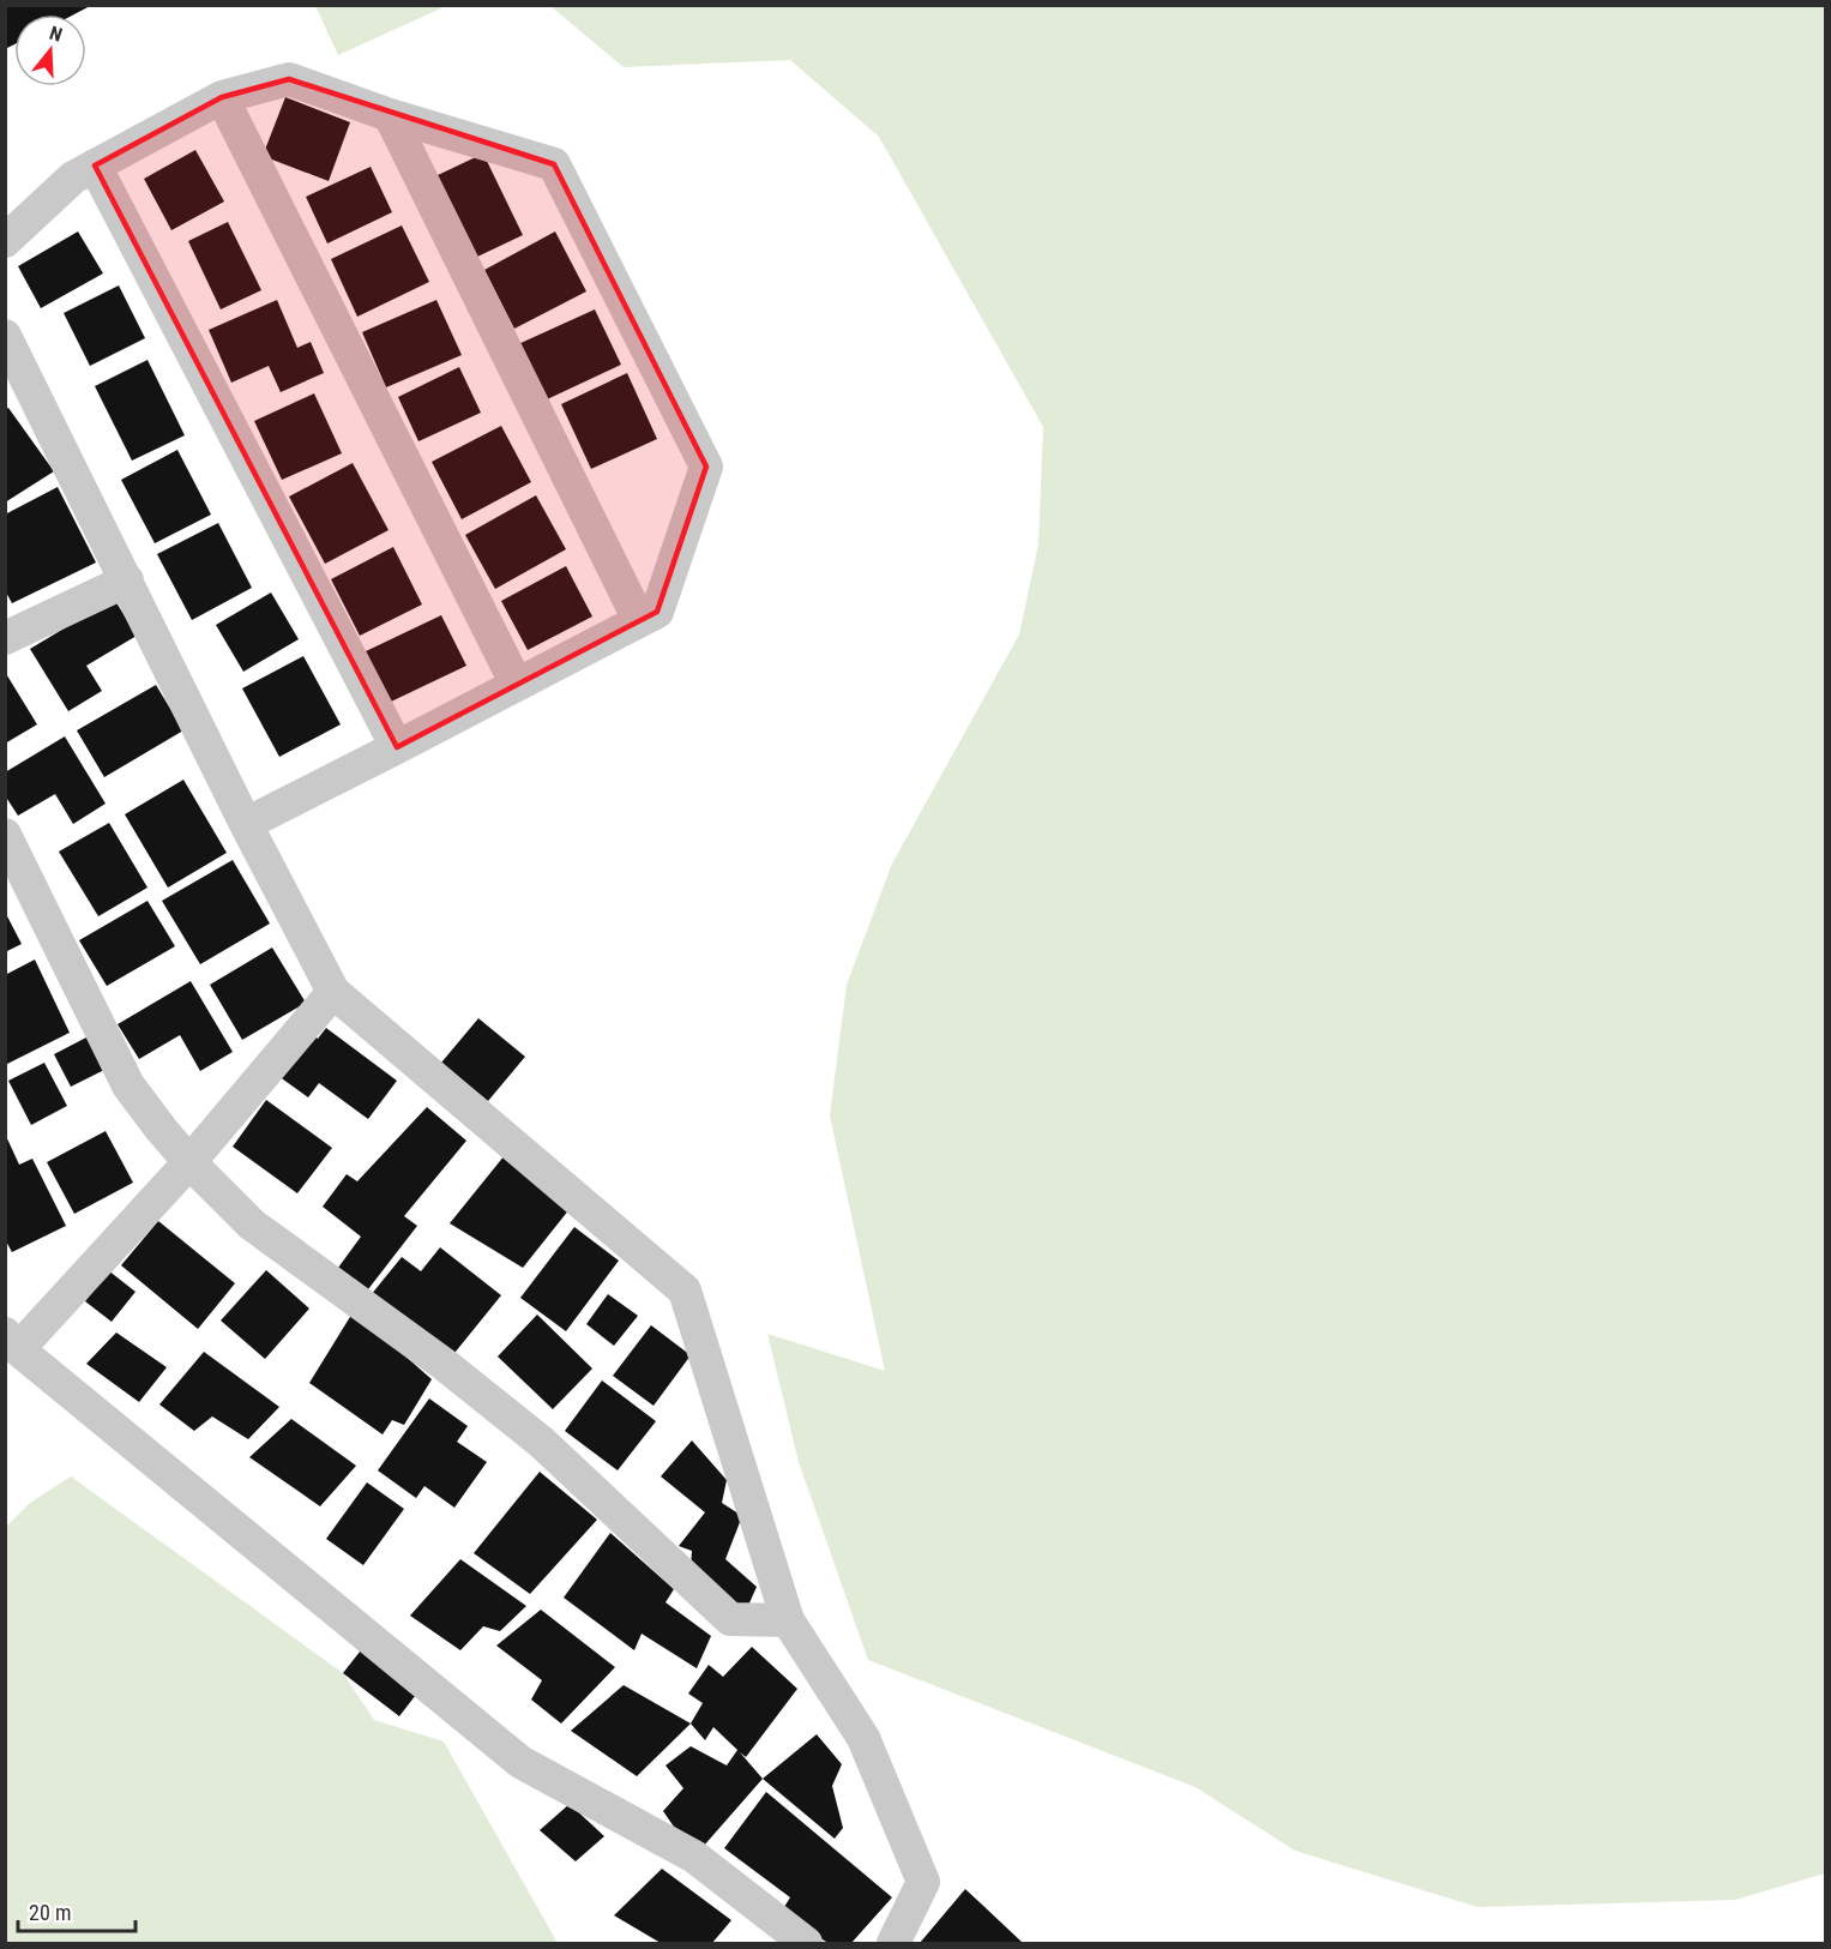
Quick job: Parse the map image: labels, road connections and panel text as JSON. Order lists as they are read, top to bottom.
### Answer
{
  "scale_bar": "20 m",
  "north": "top"
}
